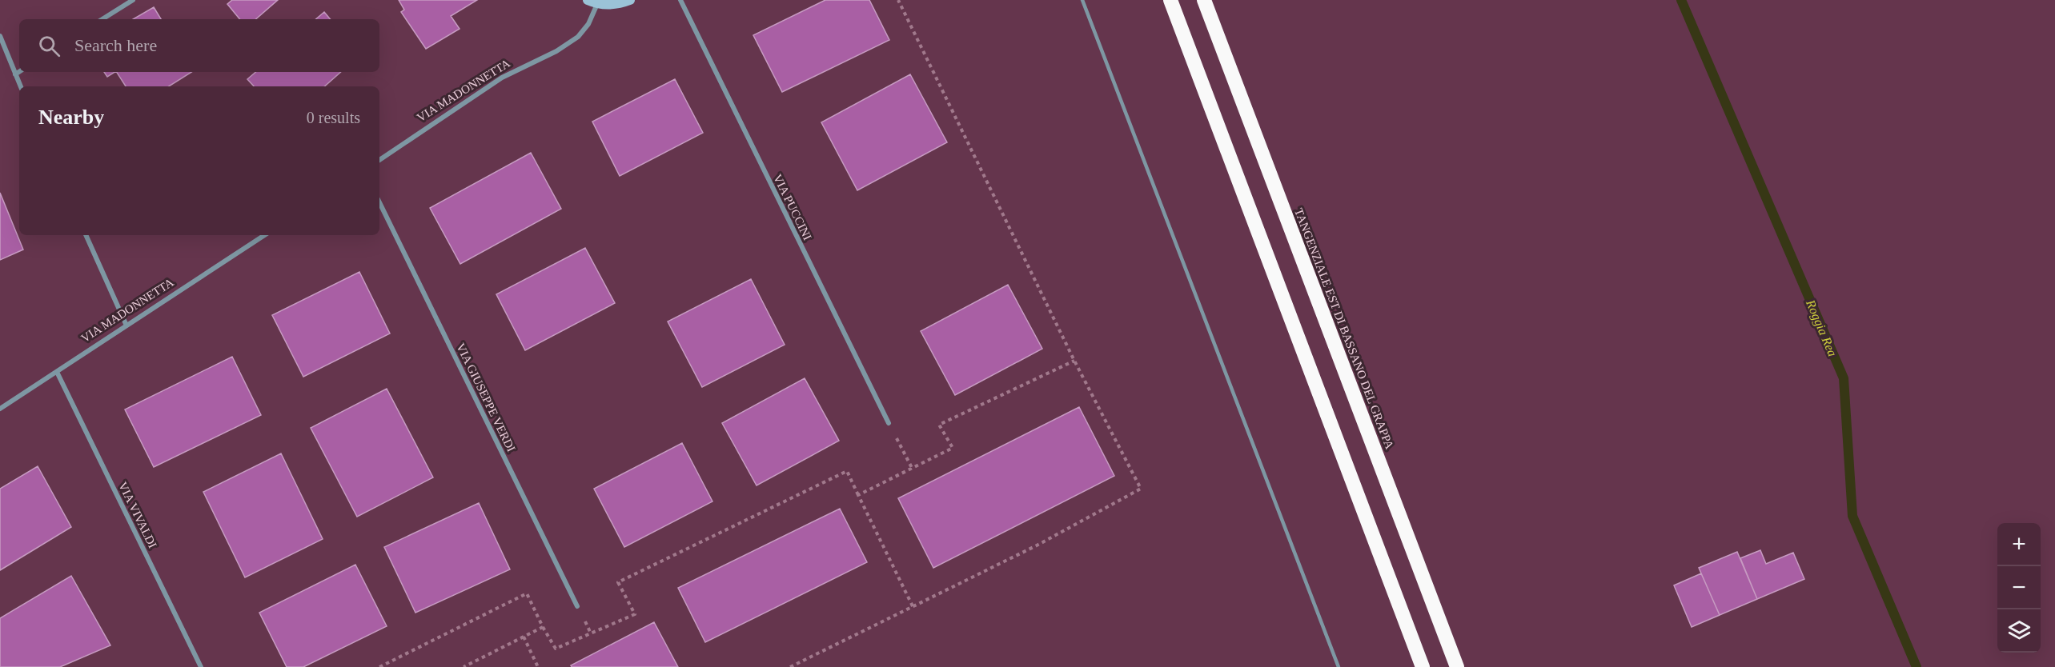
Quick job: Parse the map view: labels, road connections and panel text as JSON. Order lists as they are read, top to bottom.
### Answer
{
  "streets": {
    "highway": ["TANGENZIALE EST DI BASSANO DEL GRAPPA"],
    "street": [
      "VIA MADONNETTA",
      "VIA PUCCINI",
      "VIA GIUSEPPE VERDI",
      "VIA VIVALDI"
    ]
  },
  "crossings": [
    ["VIA MADONNETTA", "VIA VIVALDI"]
  ],
  "water": ["Roggia Rea"],
  "page": {
    "search": "Search here",
    "heading": ["Nearby", "0 results"],
    "map_buttons": ["+", "−"]
  }
}
